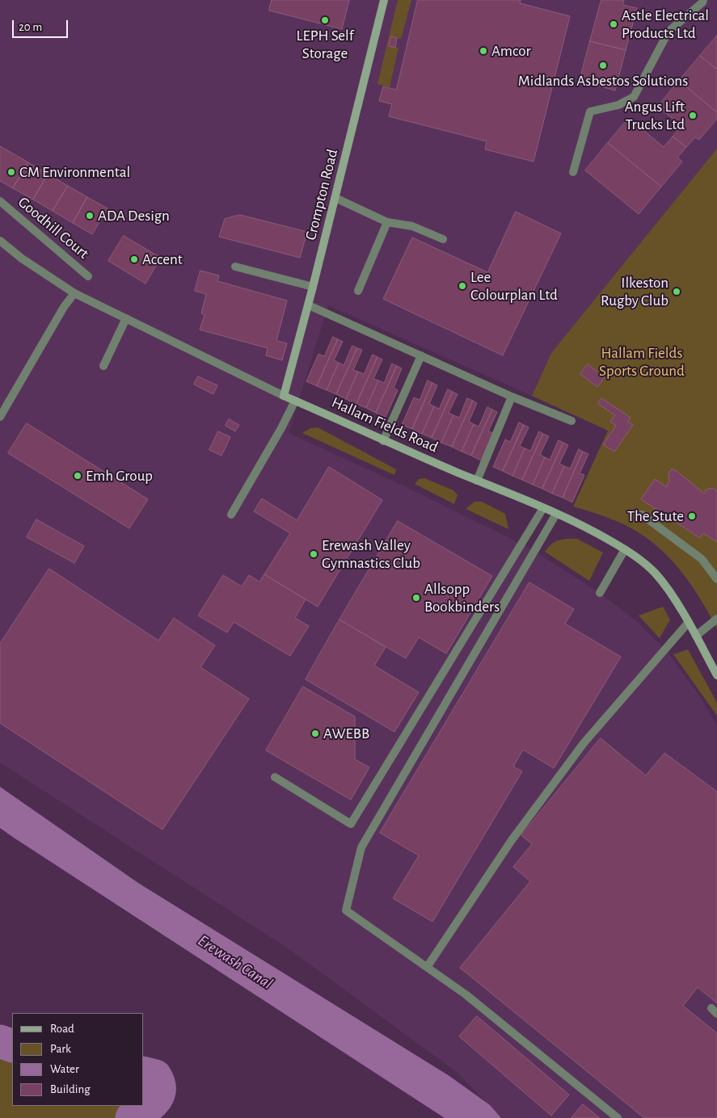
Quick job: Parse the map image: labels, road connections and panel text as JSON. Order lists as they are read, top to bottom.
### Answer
{
  "streets": {
    "street": ["Crompton Road", "Goodhill Court", "Hallam Fields Road"]
  },
  "crossings": [
    ["Crompton Road", "Hallam Fields Road"]
  ],
  "water": ["Erewash Canal"],
  "parks": ["Hallam Fields Sports Ground"],
  "places": [
    "LEPH Self Storage",
    "Astle Electrical Products Ltd",
    "Amcor",
    "Midlands Asbestos Solutions",
    "Angus Lift Trucks Ltd",
    "CM Environmental",
    "ADA Design",
    "Accent",
    "Lee Colourplan Ltd",
    "Ilkeston Rugby Club",
    "Emh Group",
    "The Stute",
    "Erewash Valley Gymnastics Club",
    "Allsopp Bookbinders",
    "AWEBB"
  ],
  "legend": [
    "Road",
    "Park",
    "Water",
    "Building"
  ],
  "scale_bar": "20 m"
}
